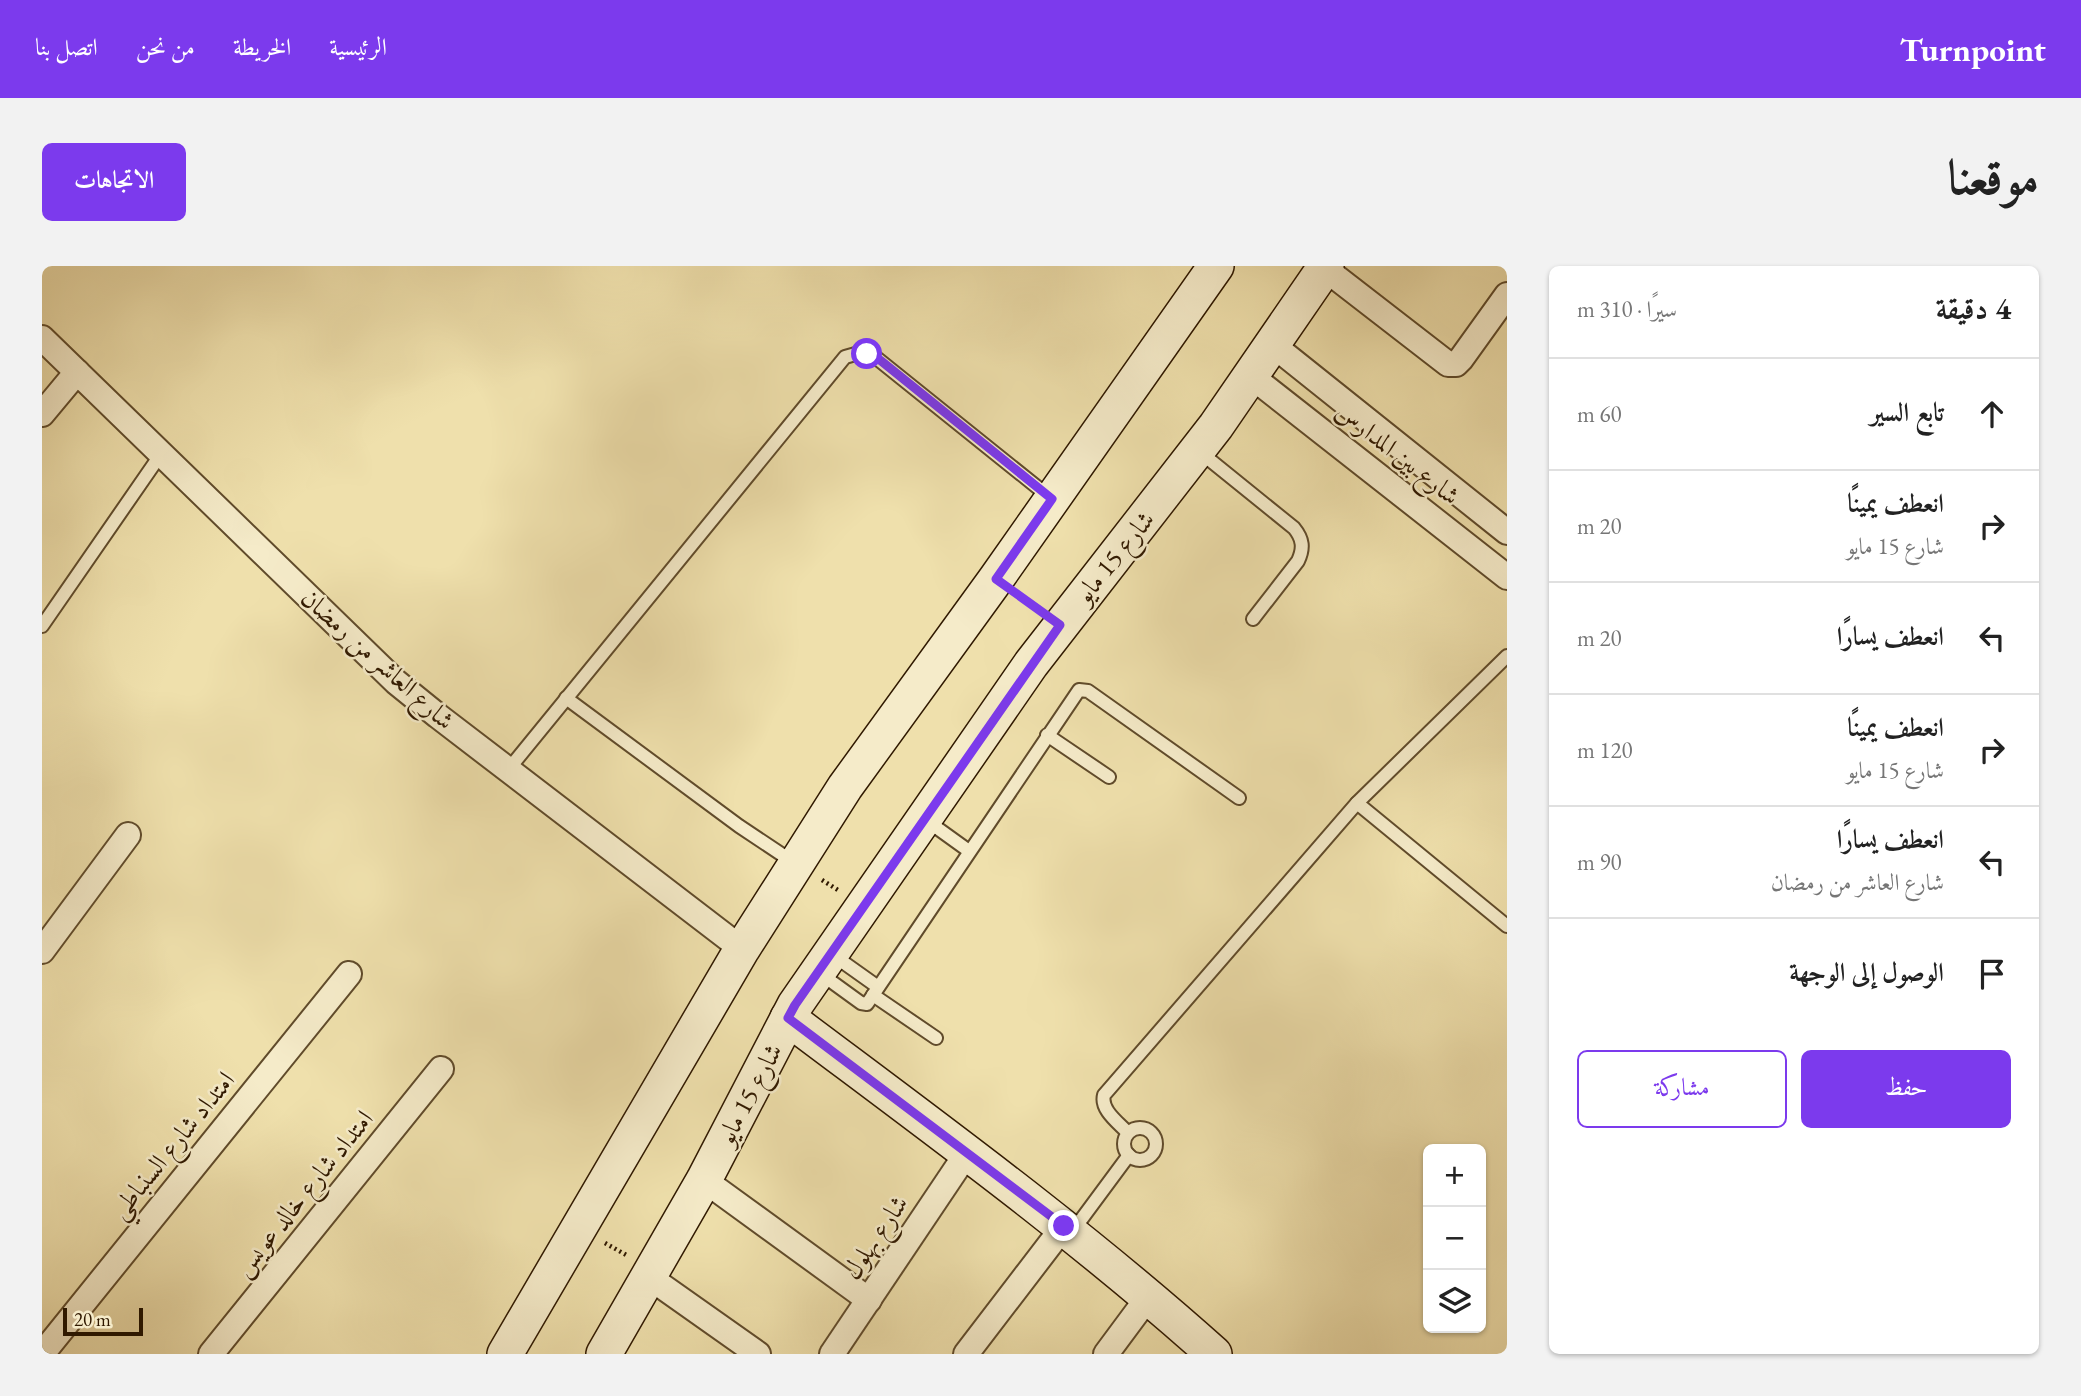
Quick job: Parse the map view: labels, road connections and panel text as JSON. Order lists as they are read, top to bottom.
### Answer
{
  "streets": {
    "main road": ["شارع 15 مايو"],
    "street": [
      "شارع بين المدارس",
      "شارع العاشر من رمضان",
      "امتداد شارع السنباطي",
      "امتداد شارع خالد عويس",
      "شارع بهلول"
    ]
  },
  "crossings": [
    ["شارع بين المدارس", "شارع 15 مايو"]
  ],
  "scale_bar": "20 m",
  "page": {
    "header": "Turnpoint",
    "nav": [
      "الرئيسية",
      "الخريطة",
      "من نحن",
      "اتصل بنا"
    ],
    "title": "موقعنا",
    "buttons": [
      "الاتجاهات",
      ["حفظ", "مشاركة"]
    ],
    "heading": ["4 دقيقة", "سيرًا · 310 m"],
    "list": [
      ["تابع السير", "60 m"],
      ["انعطف يمينًا", "شارع 15 مايو", "20 m"],
      ["انعطف يسارًا", "20 m"],
      ["انعطف يمينًا", "شارع 15 مايو", "120 m"],
      ["انعطف يسارًا", "شارع العاشر من رمضان", "90 m"],
      "الوصول إلى الوجهة"
    ],
    "map_buttons": ["+", "−"],
    "scale": "20 m"
  }
}
